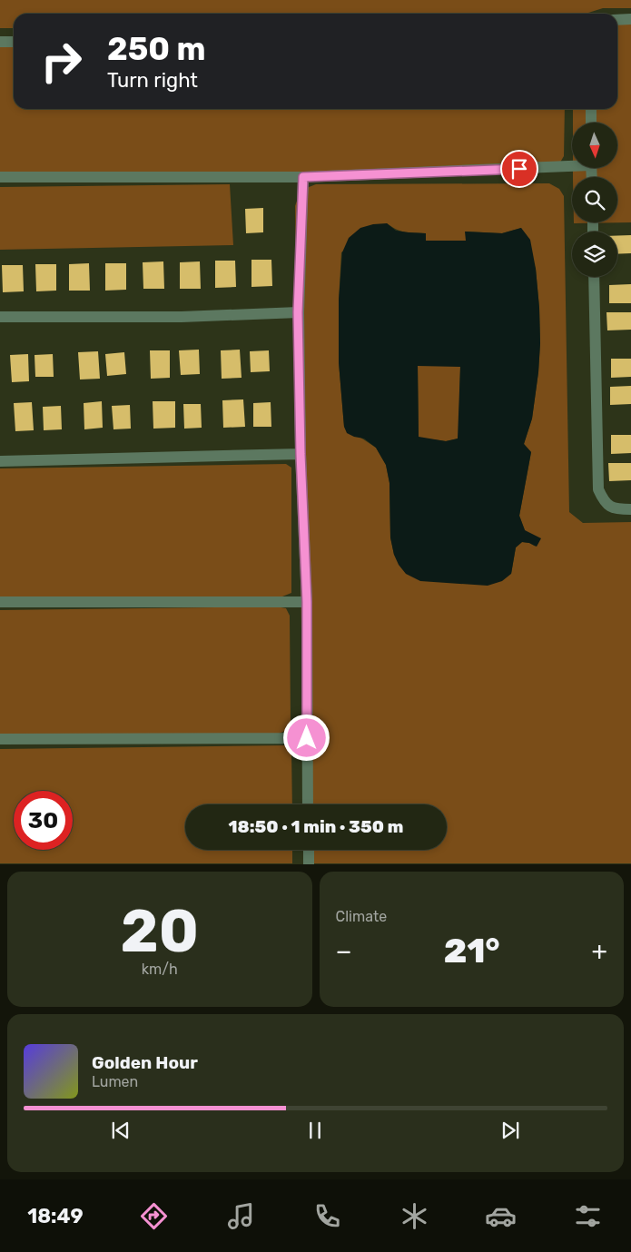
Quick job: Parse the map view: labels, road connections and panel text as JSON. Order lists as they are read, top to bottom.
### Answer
{
  "north": "bottom",
  "page": {
    "turn": ["250 m", "Turn right"],
    "limit": "30",
    "trip": "18:50 · 1 min · 350 m",
    "tile": [
      ["20", "km/h"],
      "Climate"
    ],
    "heat": ["−", "21°", "+"],
    "song": ["Golden Hour", "Lumen"],
    "tabs": "18:49"
  }
}
